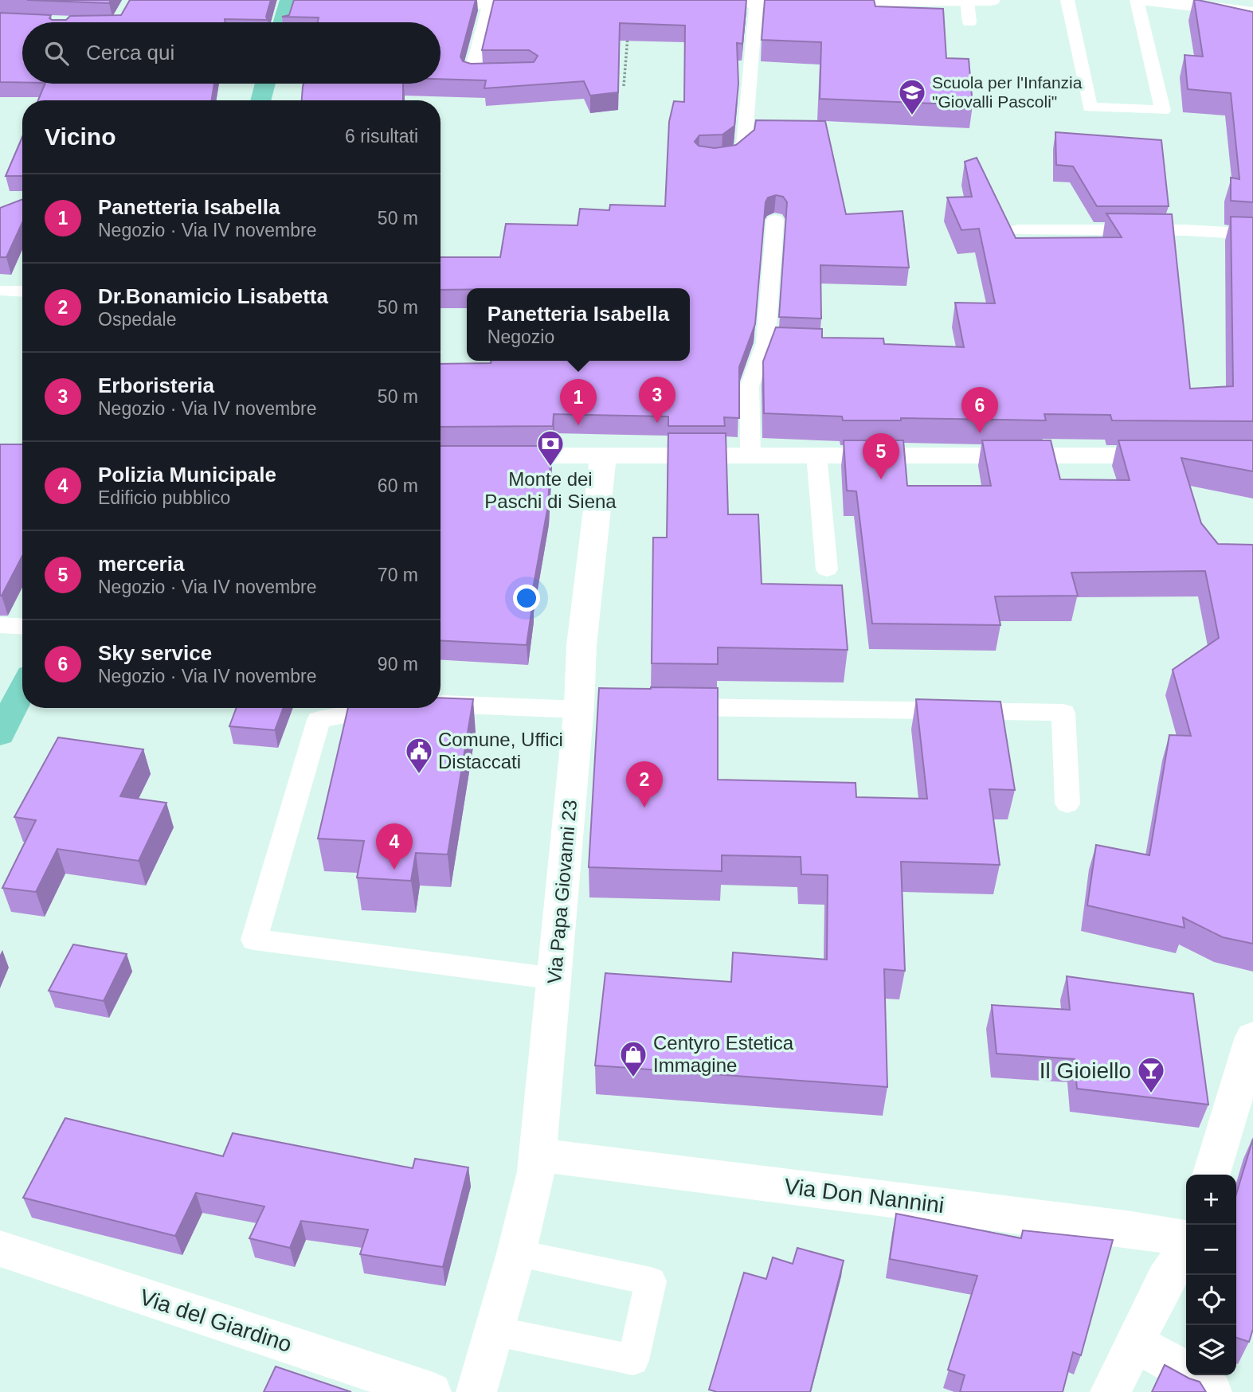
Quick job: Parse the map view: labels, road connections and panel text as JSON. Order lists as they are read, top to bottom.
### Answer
{
  "streets": {
    "street": ["Via Papa Giovanni 23", "Via Don Nannini", "Via del Giardino"]
  },
  "crossings": [
    ["Via Papa Giovanni 23", "Via Don Nannini"]
  ],
  "places": {
    "school or university": ["Scuola per l'Infanzia \"Giovalli Pascoli\""],
    "bank": ["Monte dei Paschi di Siena"],
    "public building": ["Comune, Uffici Distaccati"],
    "shop": ["Centyro Estetica Immagine"],
    "bar": ["Il Gioiello"]
  },
  "page": {
    "search": "Cerca qui",
    "heading": ["Vicino", "6 risultati"],
    "list": [
      {
        "mark": "1",
        "name": "Panetteria Isabella",
        "note": "Negozio · Via IV novembre",
        "value": "50 m"
      },
      {
        "mark": "2",
        "name": "Dr.Bonamicio Lisabetta",
        "note": "Ospedale",
        "value": "50 m"
      },
      {
        "mark": "3",
        "name": "Erboristeria",
        "note": "Negozio · Via IV novembre",
        "value": "50 m"
      },
      {
        "mark": "4",
        "name": "Polizia Municipale",
        "note": "Edificio pubblico",
        "value": "60 m"
      },
      {
        "mark": "5",
        "name": "merceria",
        "note": "Negozio · Via IV novembre",
        "value": "70 m"
      },
      {
        "mark": "6",
        "name": "Sky service",
        "note": "Negozio · Via IV novembre",
        "value": "90 m"
      }
    ],
    "popup": ["Panetteria Isabella", "Negozio"],
    "pins": [
      "3",
      "1",
      "6",
      "5",
      "2",
      "4"
    ],
    "map_buttons": ["+", "−"]
  }
}
